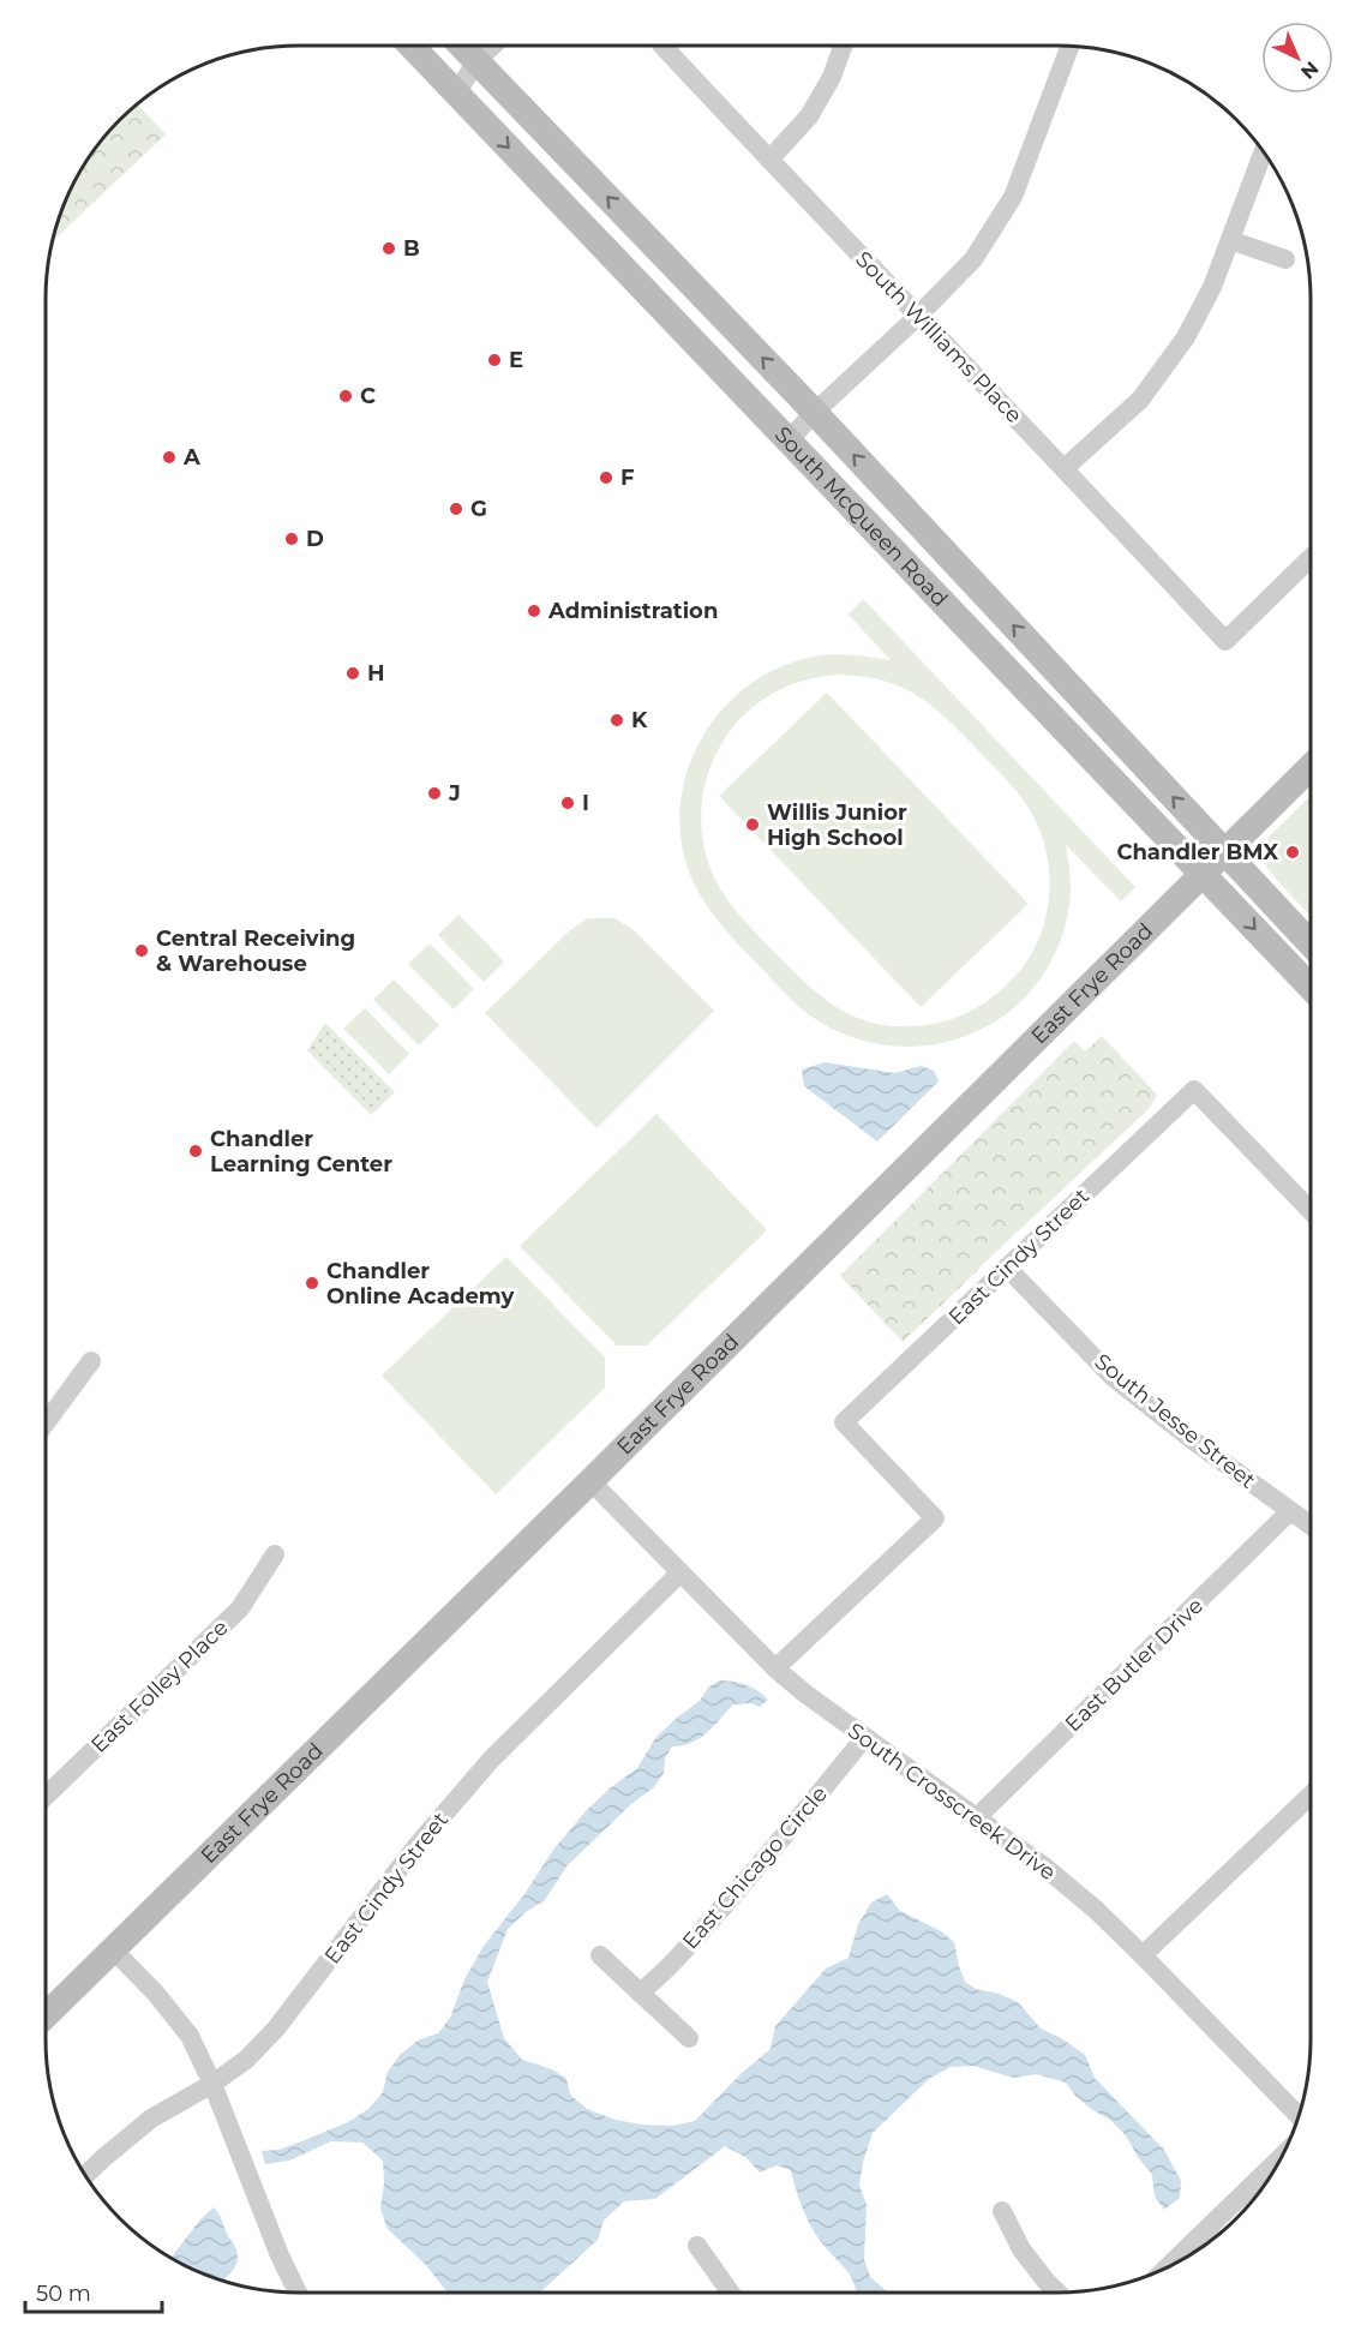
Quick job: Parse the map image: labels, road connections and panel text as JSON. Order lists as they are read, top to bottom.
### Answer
{
  "streets": {
    "main road": ["South McQueen Road", "East Frye Road"],
    "street": [
      "South Williams Place",
      "East Cindy Street",
      "South Jesse Street",
      "East Butler Drive",
      "East Folley Place",
      "South Crosscreek Drive",
      "East Chicago Circle"
    ]
  },
  "crossings": [
    ["South McQueen Road", "East Frye Road"],
    ["East Frye Road", "South Crosscreek Drive"],
    ["East Cindy Street", "South Jesse Street"],
    ["East Cindy Street", "South Crosscreek Drive"],
    ["South Jesse Street", "East Butler Drive"],
    ["East Butler Drive", "South Crosscreek Drive"],
    ["South Crosscreek Drive", "East Chicago Circle"]
  ],
  "places": [
    "B",
    "E",
    "C",
    "A",
    "F",
    "G",
    "D",
    "Administration",
    "H",
    "K",
    "J",
    "I",
    "Willis Junior High School",
    "Chandler BMX",
    "Central Receiving & Warehouse",
    "Chandler Learning Center",
    "Chandler Online Academy"
  ],
  "scale_bar": "50 m",
  "north": "bottom right"
}
